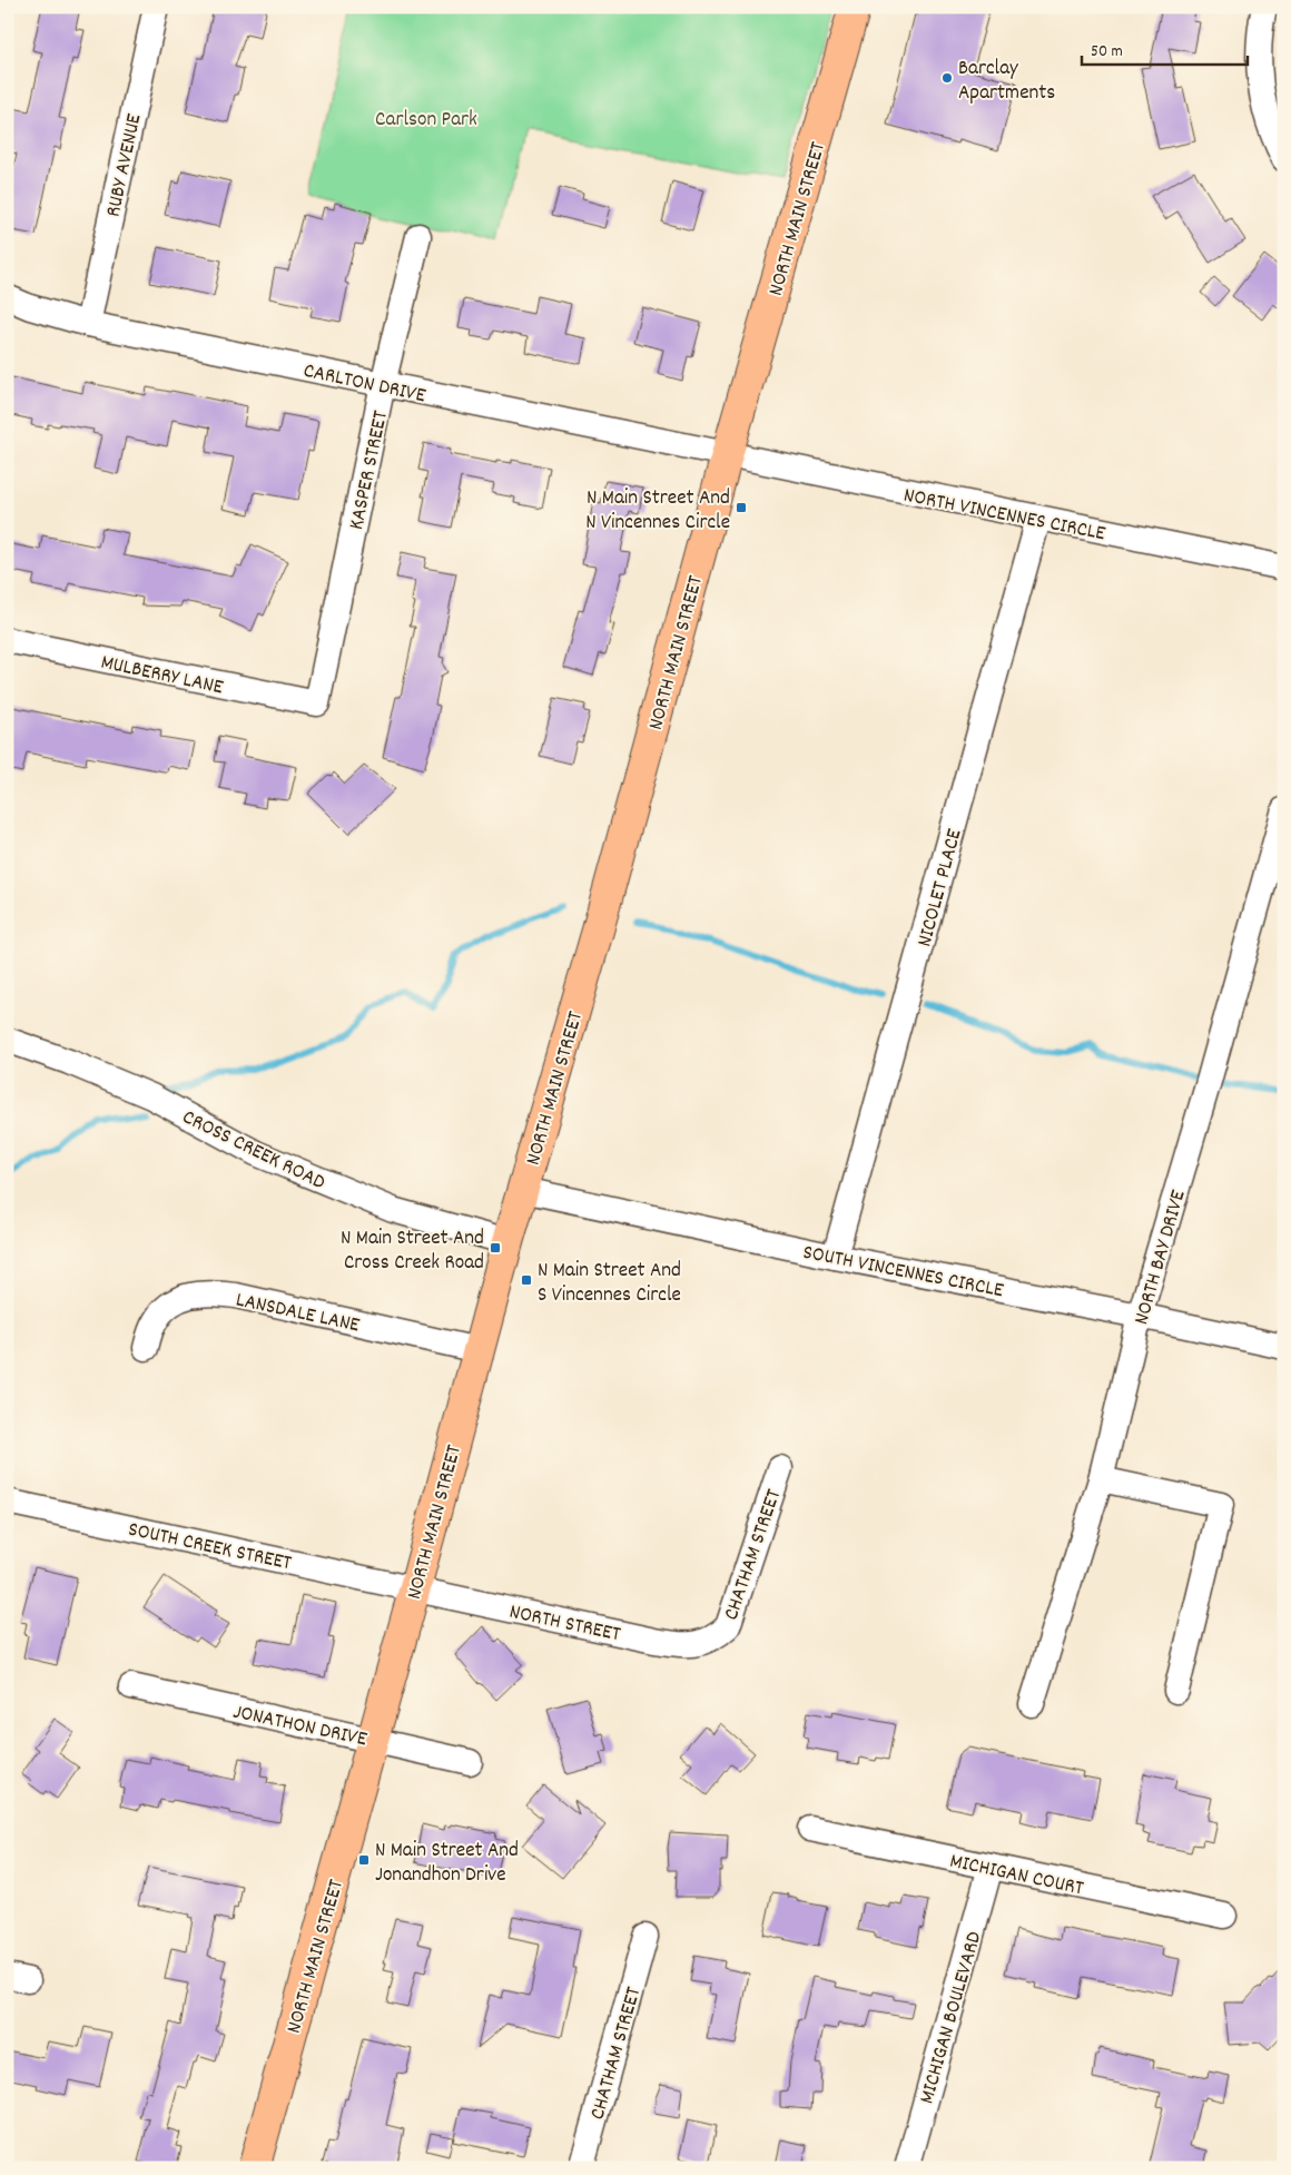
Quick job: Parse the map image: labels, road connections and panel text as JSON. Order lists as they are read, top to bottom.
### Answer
{
  "streets": {
    "main road": ["NORTH MAIN STREET"],
    "street": [
      "RUBY AVENUE",
      "CARLTON DRIVE",
      "KASPER STREET",
      "NORTH VINCENNES CIRCLE",
      "MULBERRY LANE",
      "NICOLET PLACE",
      "CROSS CREEK ROAD",
      "NORTH BAY DRIVE",
      "SOUTH VINCENNES CIRCLE",
      "LANSDALE LANE",
      "SOUTH CREEK STREET",
      "CHATHAM STREET",
      "NORTH STREET",
      "JONATHON DRIVE",
      "MICHIGAN COURT",
      "MICHIGAN BOULEVARD"
    ]
  },
  "crossings": [
    ["RUBY AVENUE", "CARLTON DRIVE"],
    ["NORTH MAIN STREET", "CARLTON DRIVE"],
    ["NORTH MAIN STREET", "NORTH VINCENNES CIRCLE"],
    ["NORTH MAIN STREET", "CROSS CREEK ROAD"],
    ["NORTH MAIN STREET", "SOUTH VINCENNES CIRCLE"],
    ["NORTH MAIN STREET", "LANSDALE LANE"],
    ["NORTH MAIN STREET", "SOUTH CREEK STREET"],
    ["NORTH MAIN STREET", "NORTH STREET"],
    ["NORTH MAIN STREET", "JONATHON DRIVE"],
    ["CARLTON DRIVE", "KASPER STREET"],
    ["CARLTON DRIVE", "NORTH VINCENNES CIRCLE"],
    ["KASPER STREET", "MULBERRY LANE"],
    ["NORTH VINCENNES CIRCLE", "NICOLET PLACE"],
    ["NICOLET PLACE", "SOUTH VINCENNES CIRCLE"],
    ["NORTH BAY DRIVE", "SOUTH VINCENNES CIRCLE"],
    ["SOUTH CREEK STREET", "NORTH STREET"],
    ["CHATHAM STREET", "NORTH STREET"],
    ["MICHIGAN COURT", "MICHIGAN BOULEVARD"]
  ],
  "parks": ["Carlson Park"],
  "places": {
    "other": ["Barclay Apartments"],
    "transit": [
      "N Main Street And N Vincennes Circle",
      "N Main Street And Cross Creek Road",
      "N Main Street And S Vincennes Circle",
      "N Main Street And Jonandhon Drive"
    ]
  },
  "scale_bar": "50 m"
}
